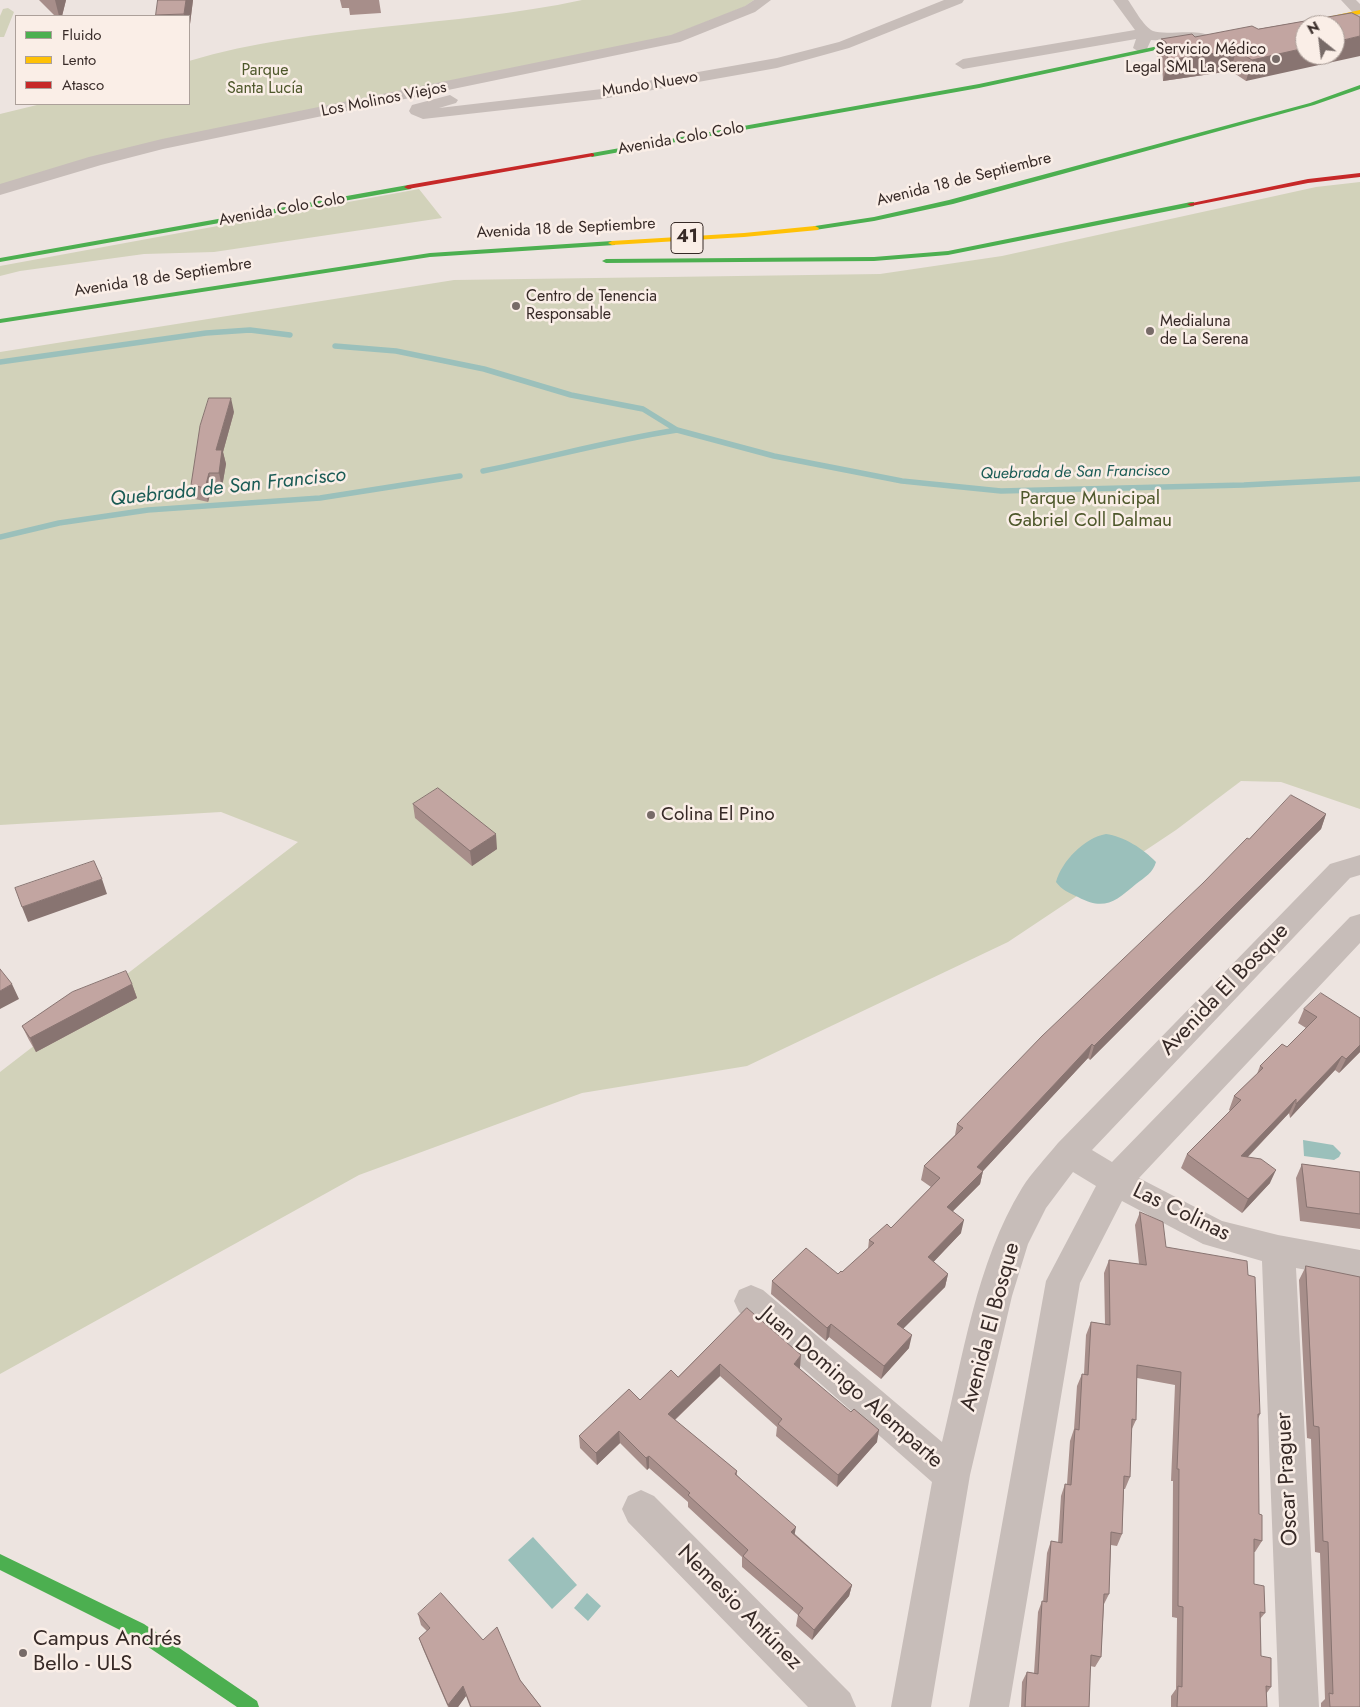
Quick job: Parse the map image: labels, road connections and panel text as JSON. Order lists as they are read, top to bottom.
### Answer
{
  "streets": {
    "main road": ["Avenida Colo Colo", "Avenida 18 de Septiembre", "41"],
    "street": [
      "Mundo Nuevo",
      "Los Molinos Viejos",
      "Avenida El Bosque",
      "Las Colinas",
      "Juan Domingo Alemparte",
      "Oscar Praguer",
      "Nemesio Antúnez"
    ]
  },
  "crossings": [
    ["Mundo Nuevo", "Los Molinos Viejos"],
    ["Avenida El Bosque", "Las Colinas"],
    ["Avenida El Bosque", "Juan Domingo Alemparte"],
    ["Las Colinas", "Oscar Praguer"]
  ],
  "water": ["Quebrada de San Francisco"],
  "parks": ["Parque Santa Lucía", "Parque Municipal Gabriel Coll Dalmau"],
  "places": [
    "Servicio Médico Legal SML La Serena",
    "Centro de Tenencia Responsable",
    "Medialuna de La Serena",
    "Colina El Pino",
    "Campus Andrés Bello - ULS"
  ],
  "legend": ["Fluido", "Lento", "Atasco"],
  "north": "top left"
}
